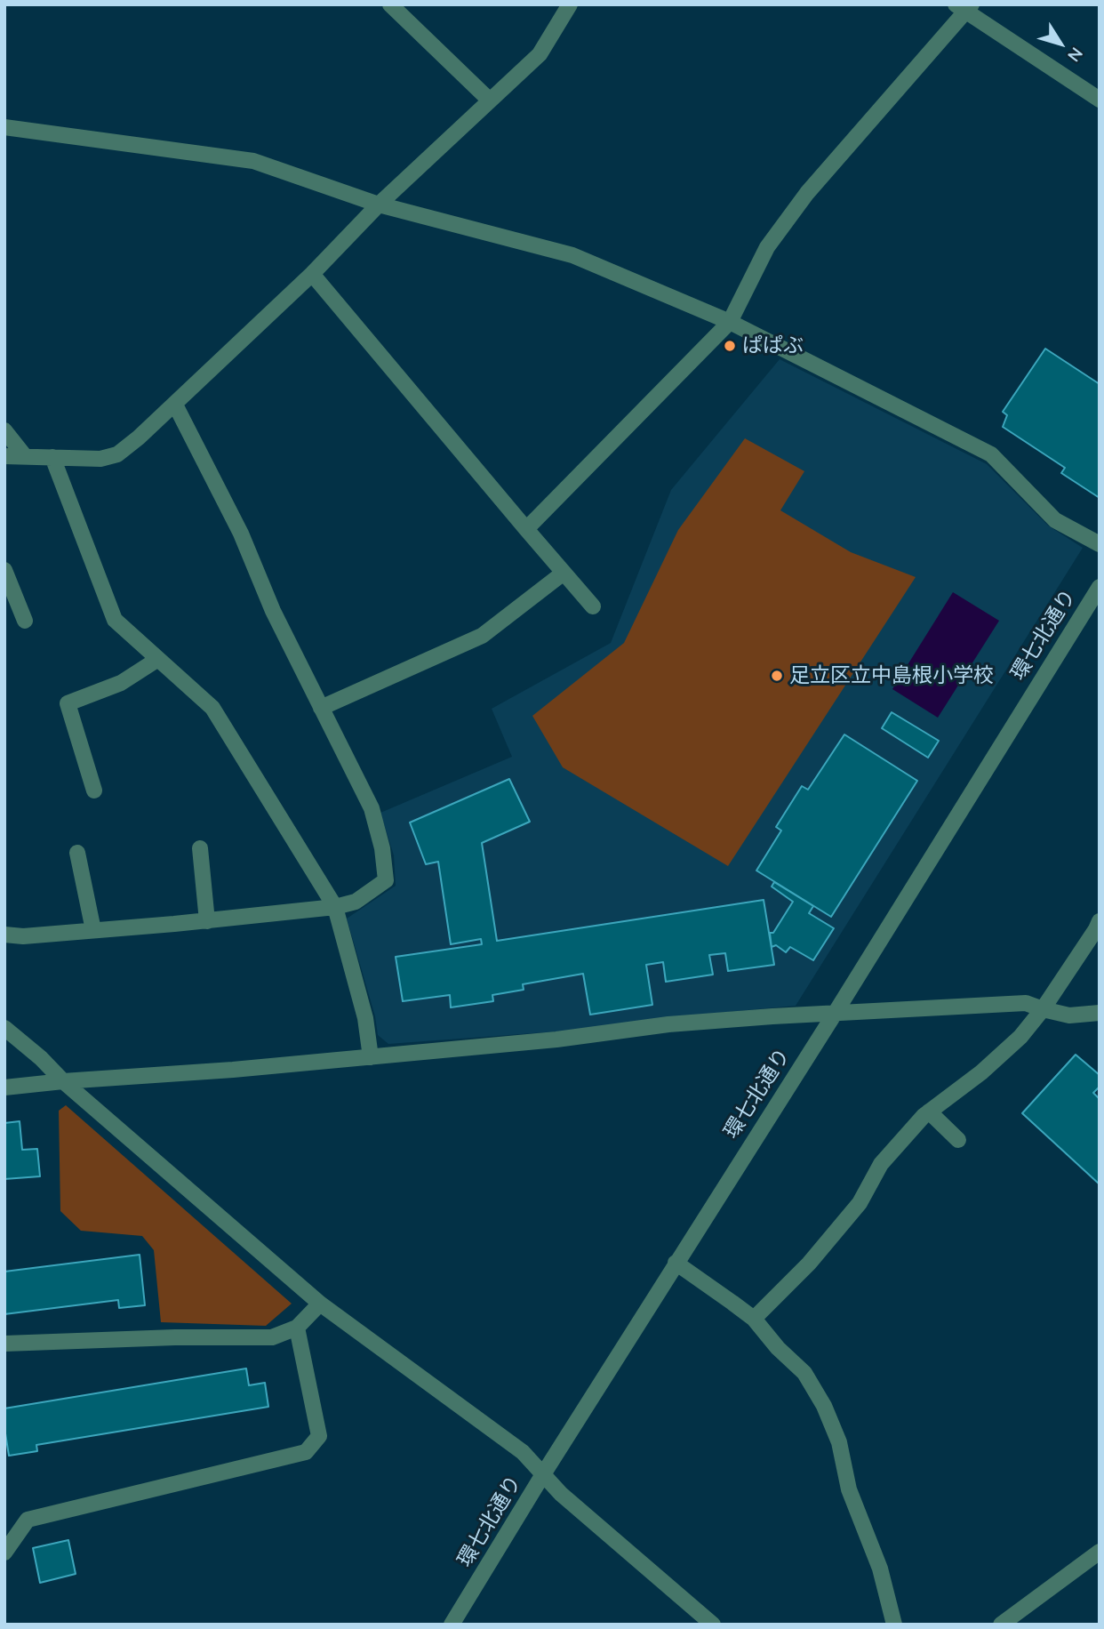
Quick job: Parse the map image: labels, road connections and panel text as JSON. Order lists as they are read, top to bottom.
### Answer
{
  "streets": {
    "street": ["環七北通り"]
  },
  "places": ["ぱぱぶ", "足立区立中島根小学校"],
  "north": "bottom right"
}
